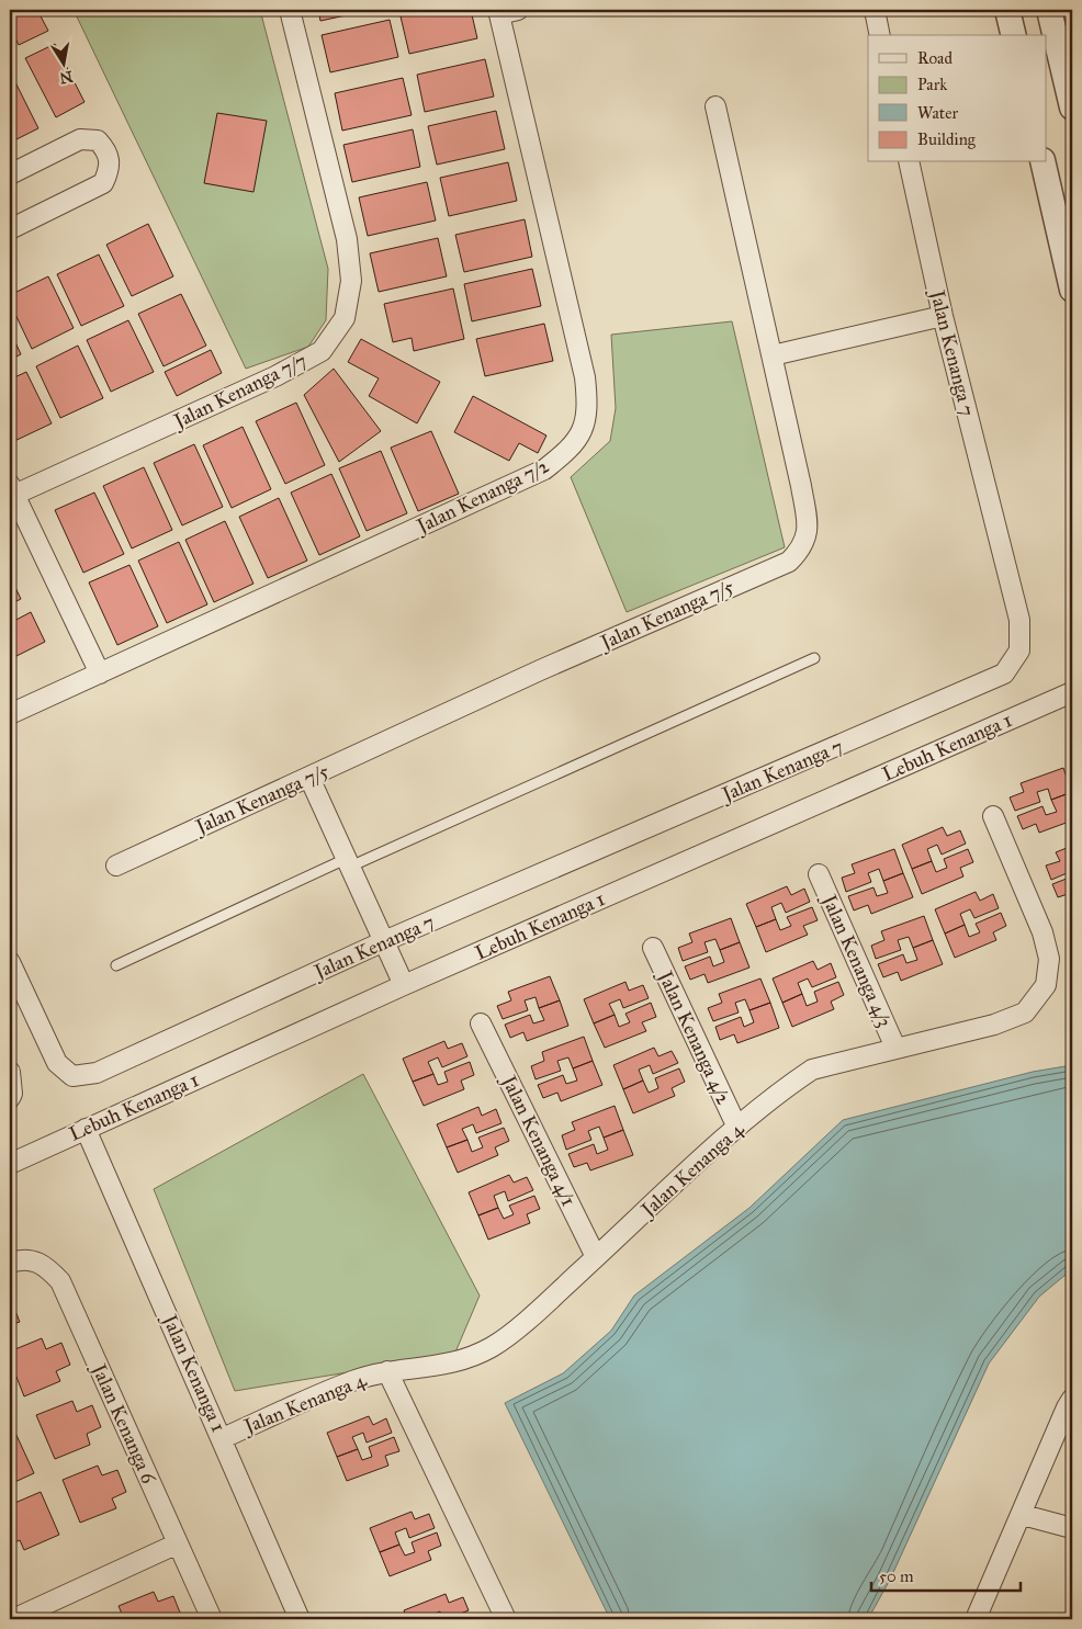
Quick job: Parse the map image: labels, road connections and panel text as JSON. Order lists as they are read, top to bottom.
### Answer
{
  "streets": {
    "street": [
      "Jalan Kenanga 7",
      "Jalan Kenanga 7/7",
      "Jalan Kenanga 7/2",
      "Jalan Kenanga 7/5",
      "Lebuh Kenanga 1",
      "Jalan Kenanga 4/3",
      "Jalan Kenanga 4/2",
      "Jalan Kenanga 4/1",
      "Jalan Kenanga 4",
      "Jalan Kenanga 1",
      "Jalan Kenanga 6"
    ]
  },
  "crossings": [
    ["Lebuh Kenanga 1", "Jalan Kenanga 1"],
    ["Jalan Kenanga 4/3", "Jalan Kenanga 4"],
    ["Jalan Kenanga 4/2", "Jalan Kenanga 4"],
    ["Jalan Kenanga 4/1", "Jalan Kenanga 4"],
    ["Jalan Kenanga 4", "Jalan Kenanga 1"]
  ],
  "legend": [
    "Road",
    "Park",
    "Water",
    "Building"
  ],
  "scale_bar": "50 m",
  "north": "bottom"
}
